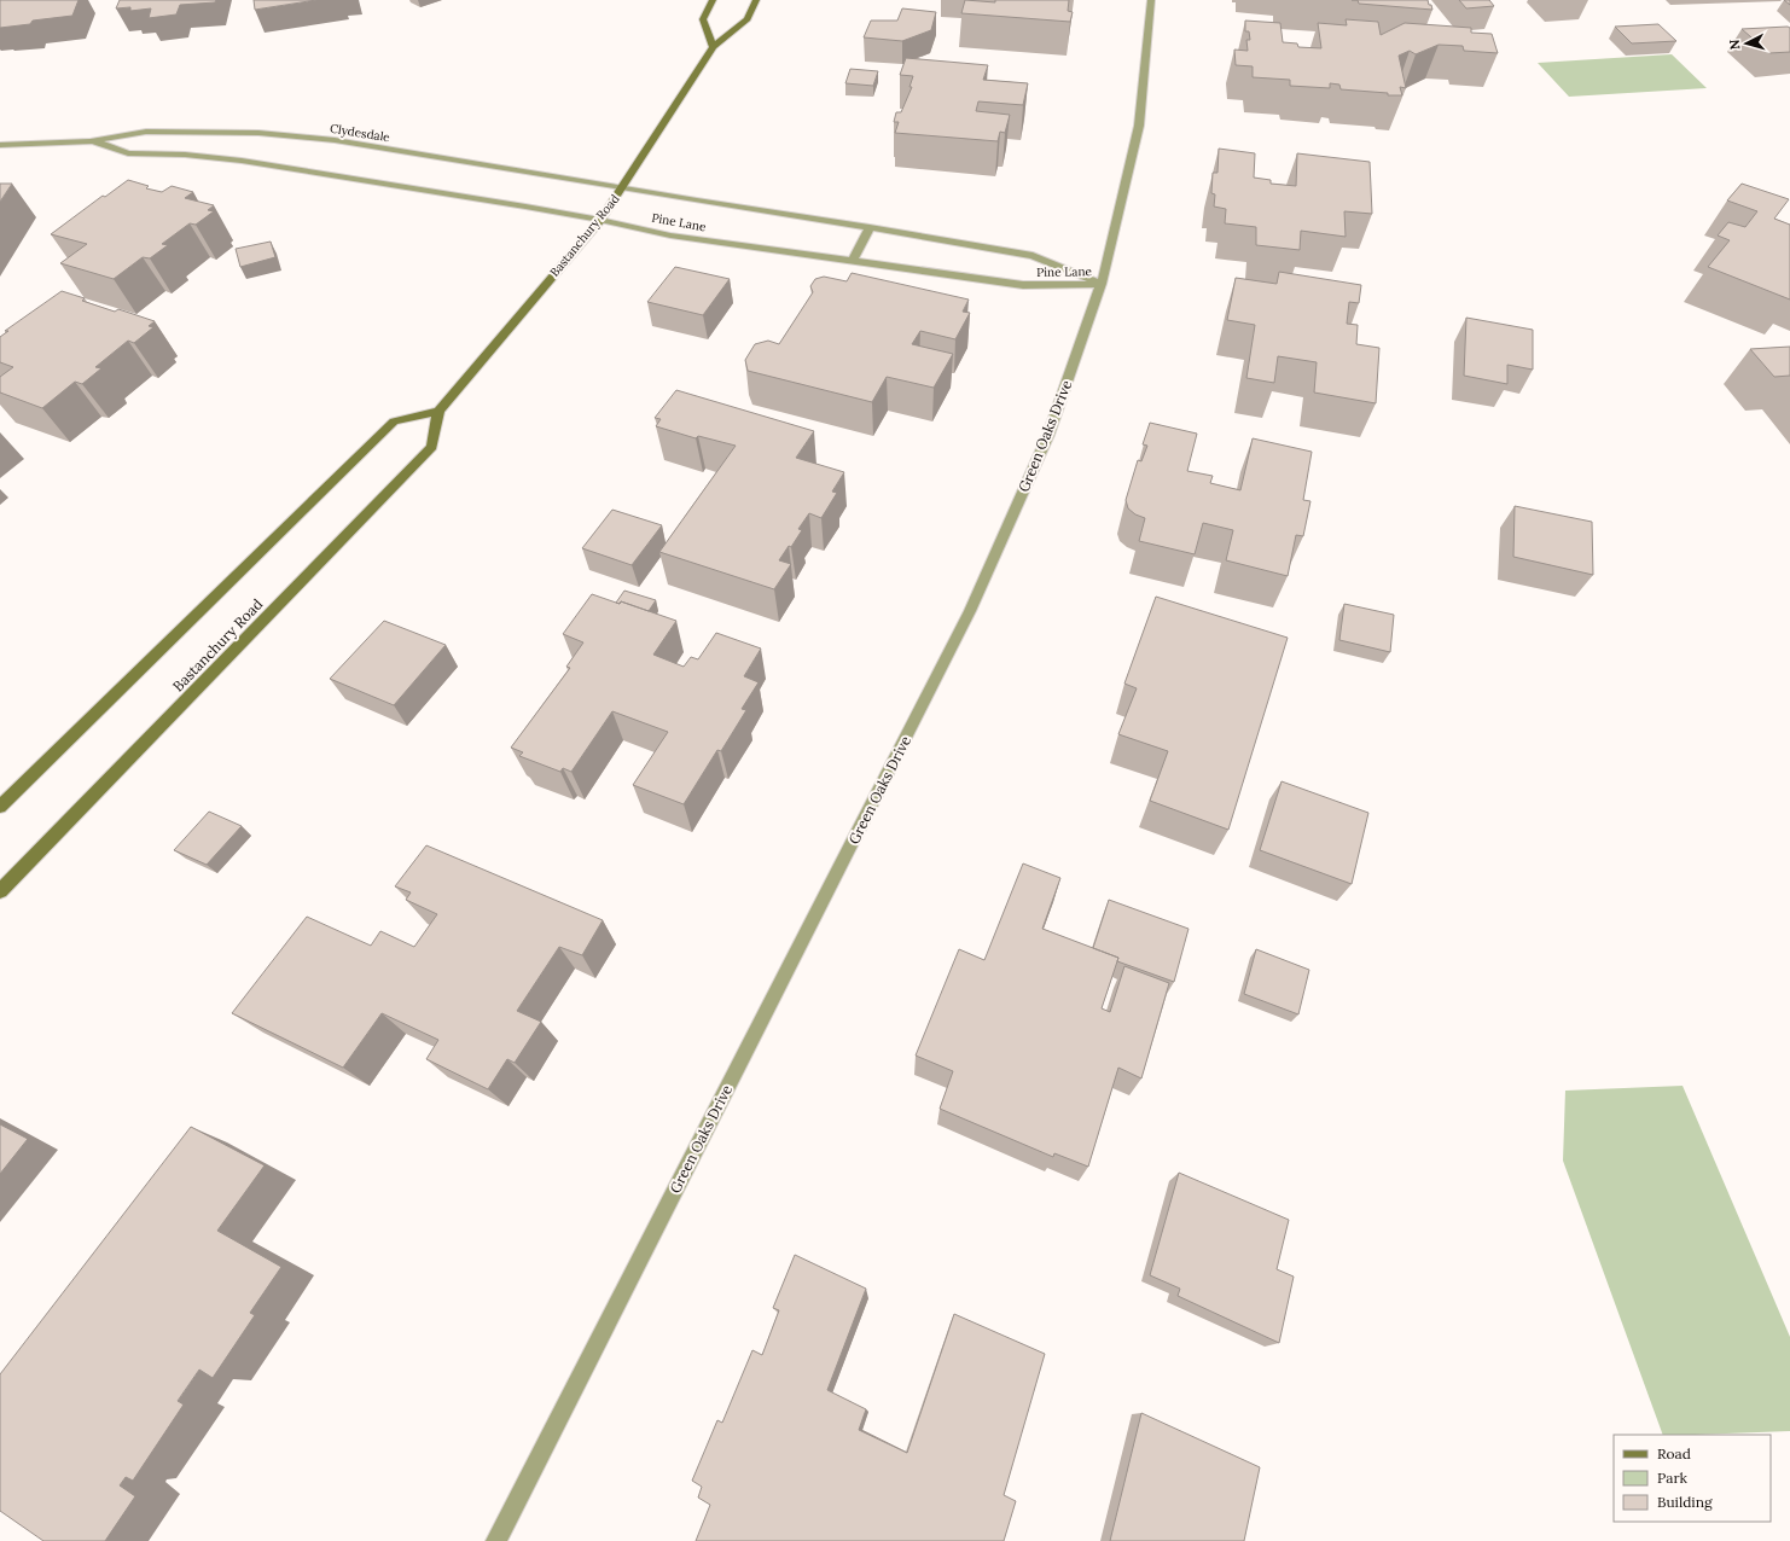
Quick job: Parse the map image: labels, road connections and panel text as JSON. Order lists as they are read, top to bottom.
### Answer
{
  "streets": {
    "main road": ["Bastanchury Road"],
    "street": ["Clydesdale", "Pine Lane", "Green Oaks Drive"]
  },
  "crossings": [
    ["Clydesdale", "Pine Lane"],
    ["Clydesdale", "Bastanchury Road"],
    ["Pine Lane", "Bastanchury Road"],
    ["Pine Lane", "Green Oaks Drive"]
  ],
  "legend": ["Road", "Park", "Building"],
  "north": "left"
}
